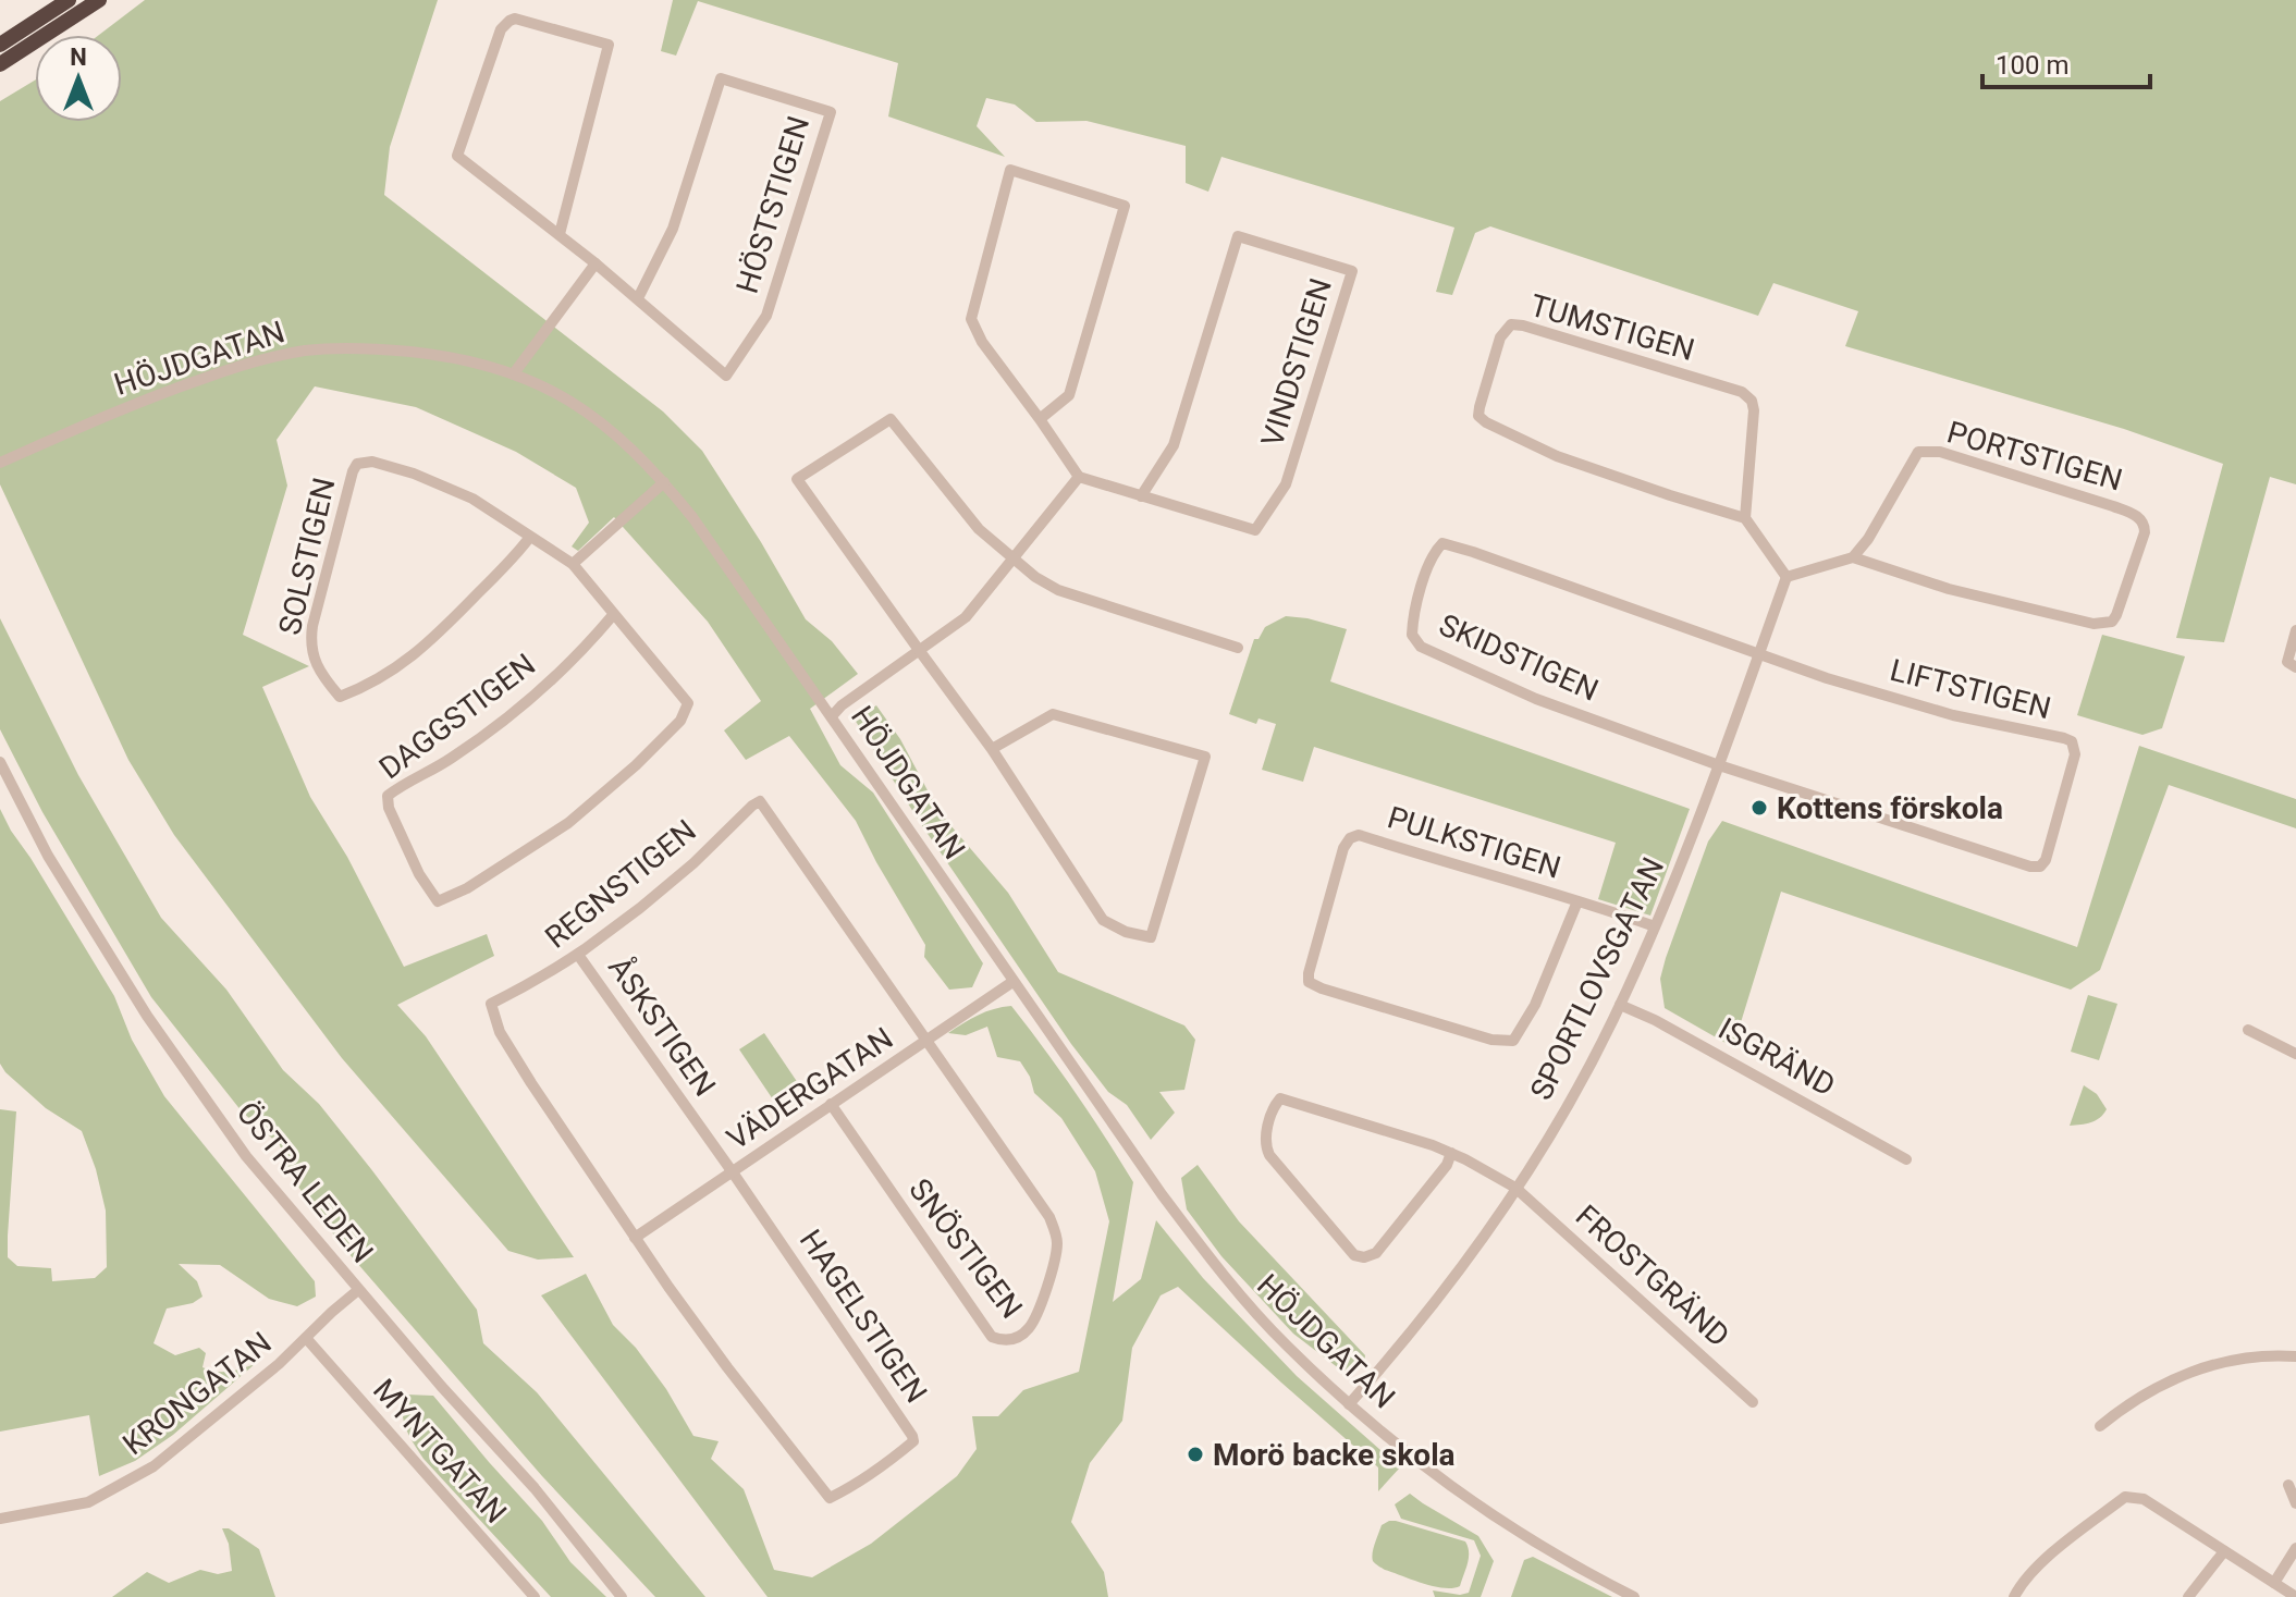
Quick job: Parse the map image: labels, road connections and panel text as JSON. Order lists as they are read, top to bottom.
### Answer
{
  "streets": {
    "street": [
      "HÖSTSTIGEN",
      "TUMSTIGEN",
      "HÖJDGATAN",
      "VINDSTIGEN",
      "PORTSTIGEN",
      "SOLSTIGEN",
      "SKIDSTIGEN",
      "LIFTSTIGEN",
      "DAGGSTIGEN",
      "PULKSTIGEN",
      "REGNSTIGEN",
      "SPORTLOVSGATAN",
      "ÅSKSTIGEN",
      "ISGRÄND",
      "VÄDERGATAN",
      "ÖSTRA LEDEN",
      "SNÖSTIGEN",
      "FROSTGRÄND",
      "HAGELSTIGEN",
      "KRONGATAN",
      "MYNTGATAN"
    ]
  },
  "crossings": [
    ["HÖJDGATAN", "SPORTLOVSGATAN"],
    ["HÖJDGATAN", "VÄDERGATAN"],
    ["SOLSTIGEN", "DAGGSTIGEN"],
    ["SKIDSTIGEN", "LIFTSTIGEN"],
    ["SKIDSTIGEN", "SPORTLOVSGATAN"],
    ["LIFTSTIGEN", "SPORTLOVSGATAN"],
    ["PULKSTIGEN", "SPORTLOVSGATAN"],
    ["REGNSTIGEN", "ÅSKSTIGEN"],
    ["REGNSTIGEN", "VÄDERGATAN"],
    ["REGNSTIGEN", "SNÖSTIGEN"],
    ["REGNSTIGEN", "HAGELSTIGEN"],
    ["SPORTLOVSGATAN", "ISGRÄND"],
    ["SPORTLOVSGATAN", "FROSTGRÄND"],
    ["ÅSKSTIGEN", "VÄDERGATAN"],
    ["ÅSKSTIGEN", "HAGELSTIGEN"],
    ["VÄDERGATAN", "SNÖSTIGEN"],
    ["VÄDERGATAN", "HAGELSTIGEN"],
    ["ÖSTRA LEDEN", "KRONGATAN"],
    ["KRONGATAN", "MYNTGATAN"]
  ],
  "places": ["Kottens förskola", "Morö backe skola"],
  "scale_bar": "100 m",
  "north": "top"
}
